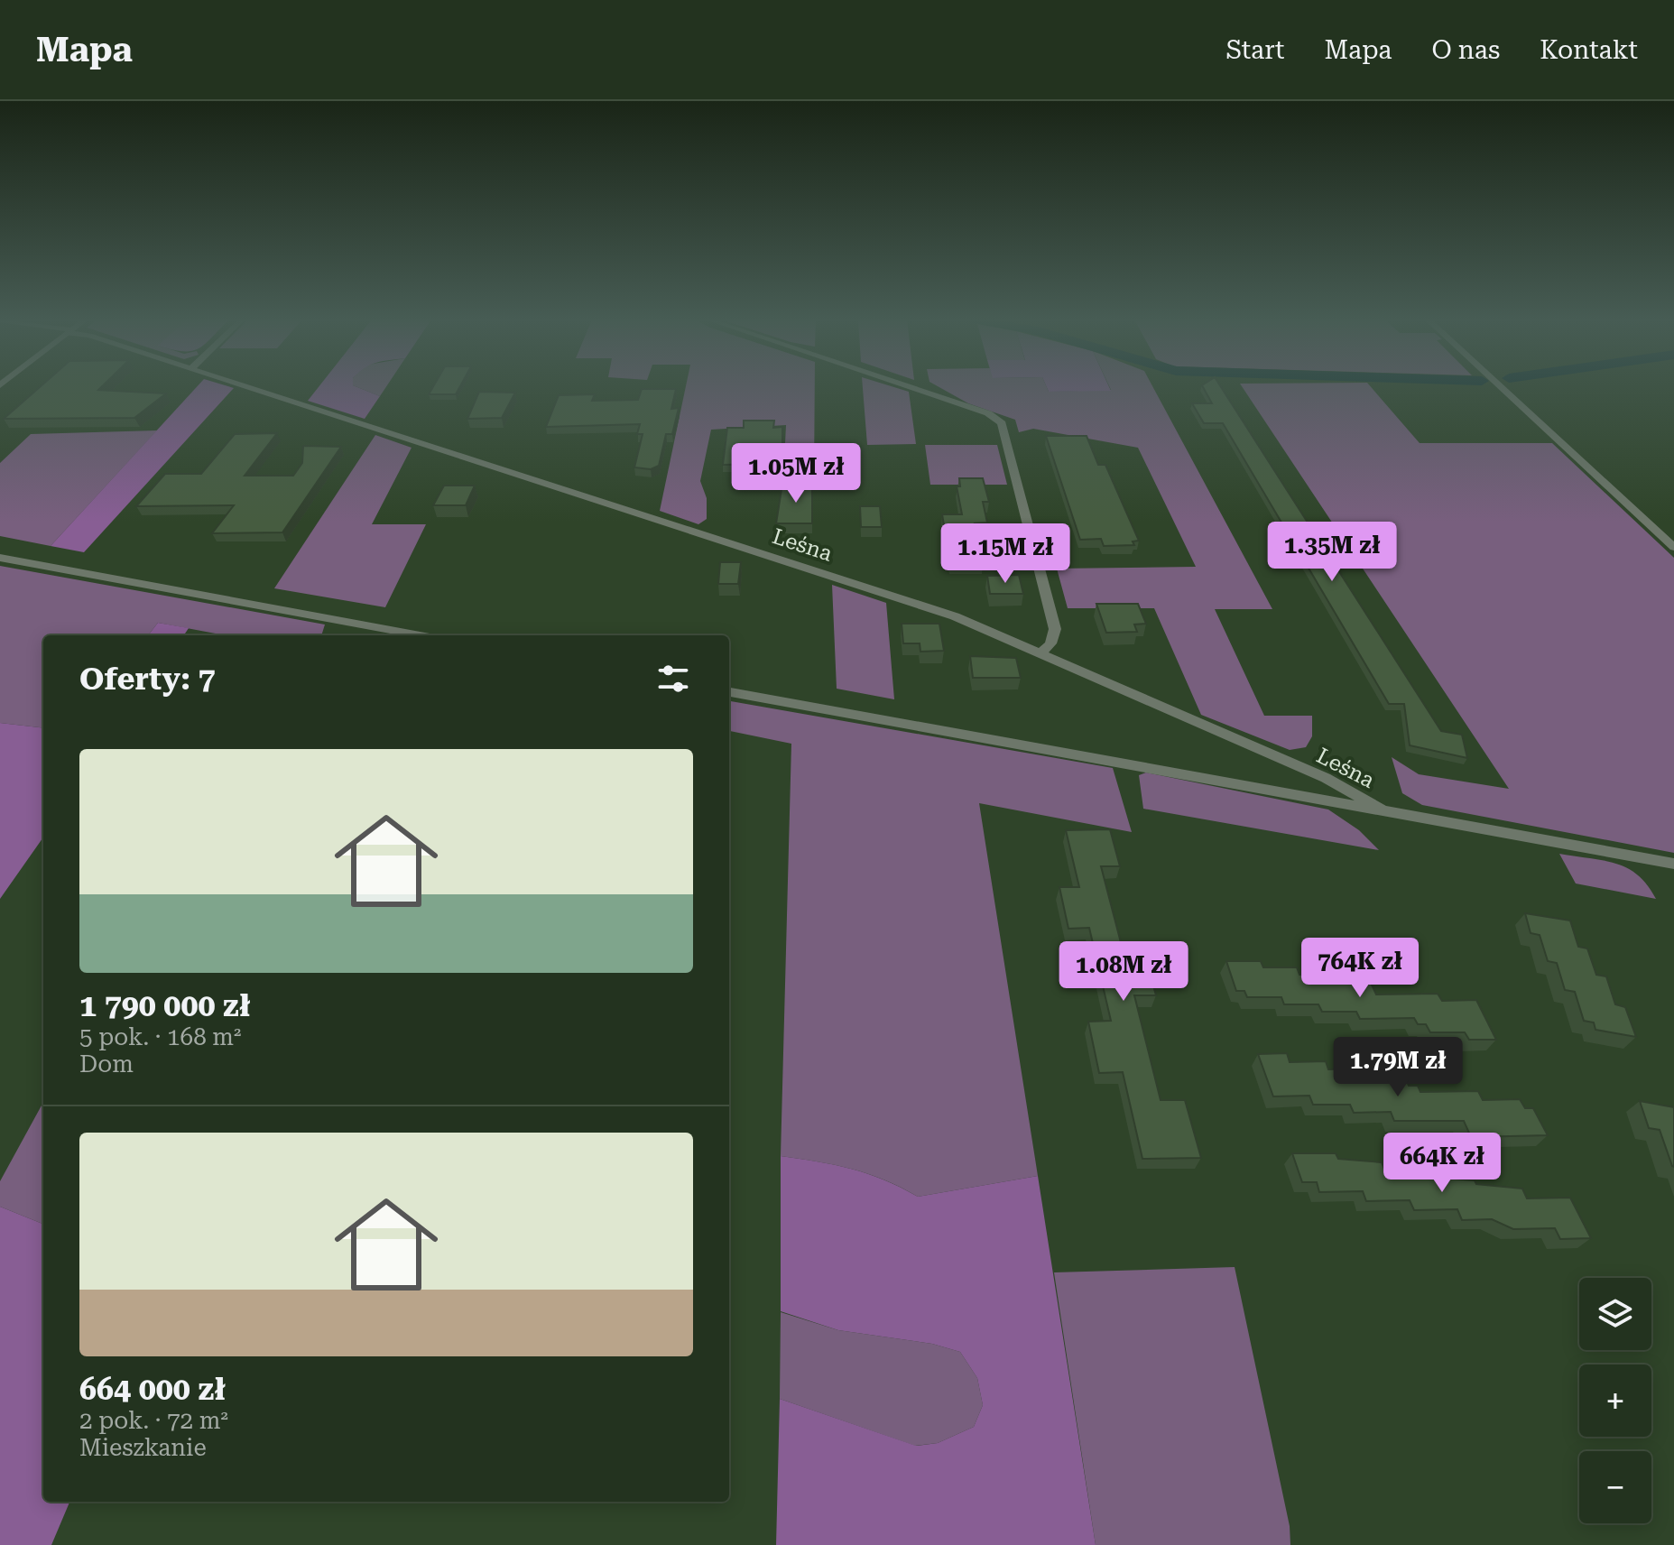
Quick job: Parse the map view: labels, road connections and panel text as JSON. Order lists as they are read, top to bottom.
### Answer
{
  "streets": {
    "street": ["Leśna"]
  },
  "page": {
    "header": "Mapa",
    "nav": [
      "Start",
      "Mapa",
      "O nas",
      "Kontakt"
    ],
    "price": [
      "1.05M zł",
      "1.35M zł",
      "1.15M zł",
      "764K zł",
      "1.08M zł",
      "1.79M zł",
      "664K zł"
    ],
    "heading": "Oferty: 7",
    "list": [
      {
        "name": "1 790 000 zł",
        "note": "5 pok. · 168 m² · Dom"
      },
      {
        "name": "664 000 zł",
        "note": "2 pok. · 72 m² · Mieszkanie"
      }
    ],
    "map_buttons": ["+", "−"]
  }
}
